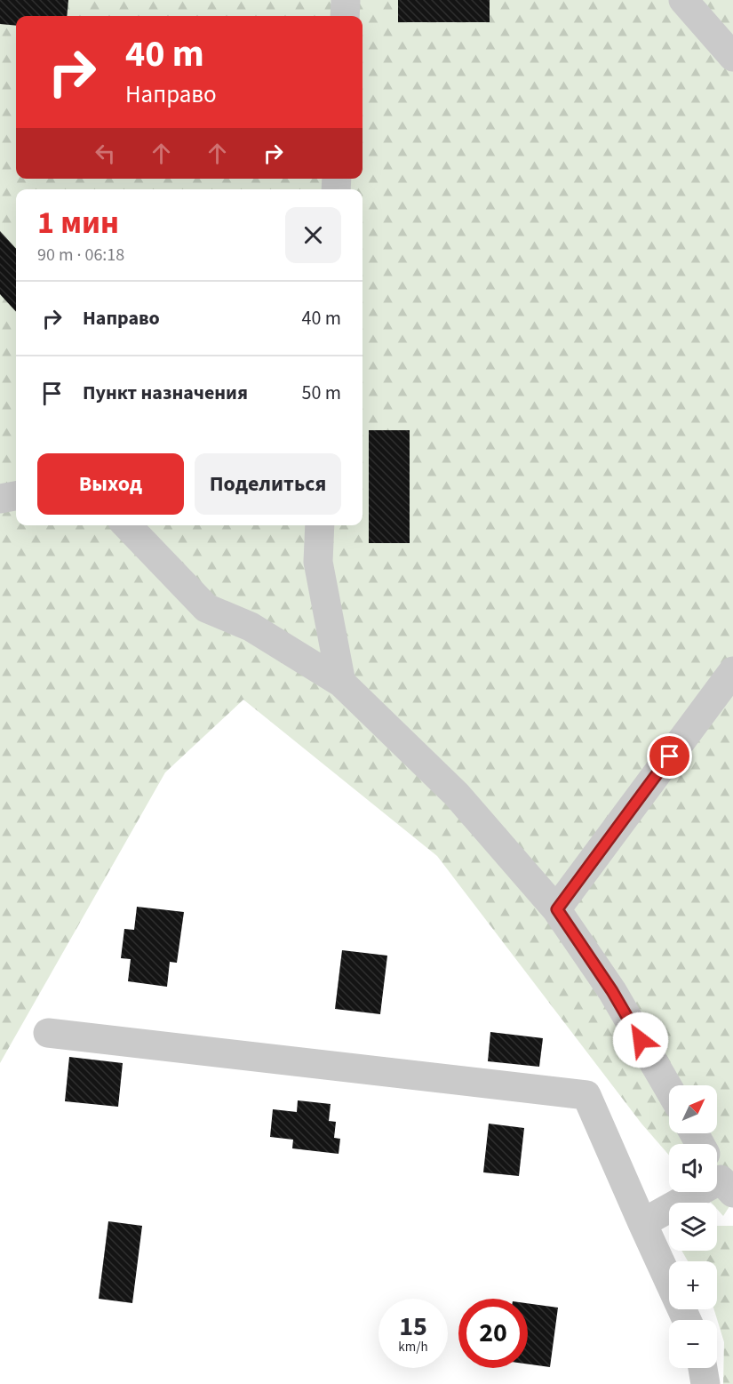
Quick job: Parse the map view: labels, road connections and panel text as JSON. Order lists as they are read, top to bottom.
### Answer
{
  "north": "top right",
  "page": {
    "turn": ["40 m", "Направо"],
    "heading": ["1 мин", "90 m · 06:18"],
    "list": [
      {
        "name": "Направо",
        "value": "40 m"
      },
      {
        "name": "Пункт назначения",
        "value": "50 m"
      }
    ],
    "buttons": ["Выход", "Поделиться"],
    "map_buttons": ["+", "−"],
    "speed": "15 km/h",
    "limit": "20"
  }
}
